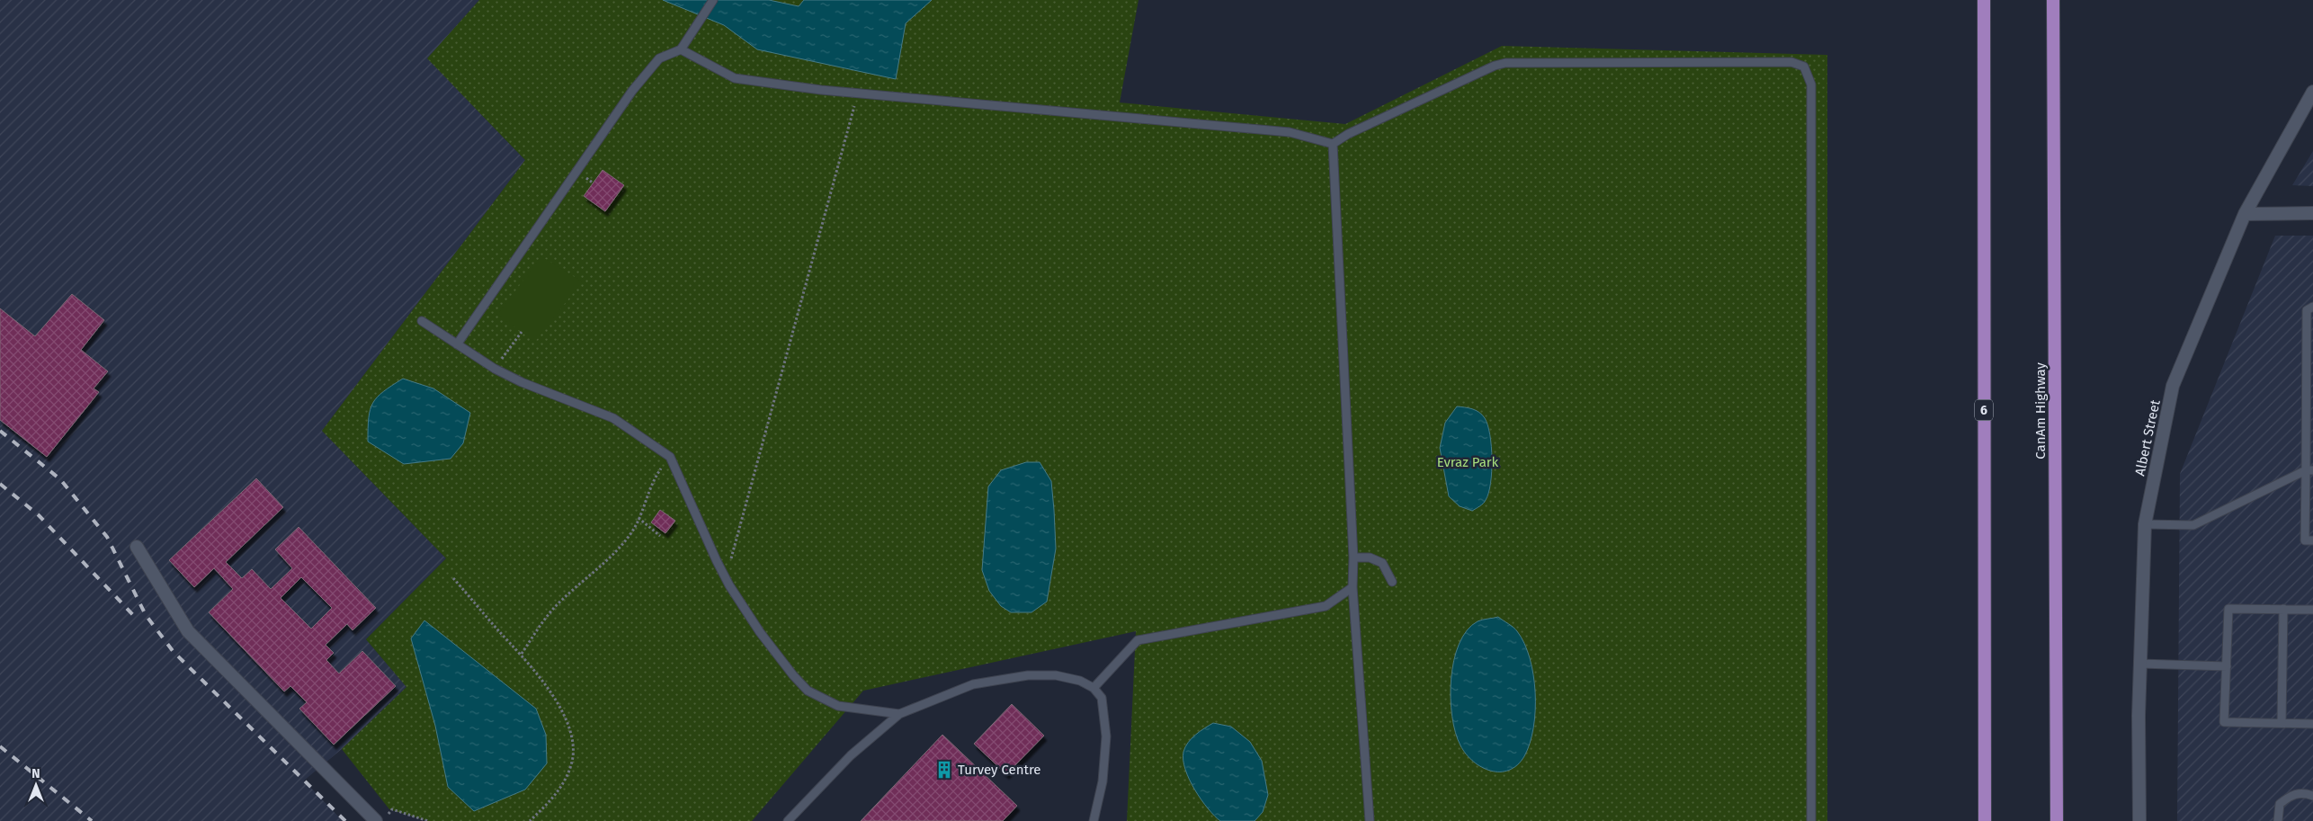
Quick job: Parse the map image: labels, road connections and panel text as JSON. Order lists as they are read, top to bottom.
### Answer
{
  "streets": {
    "main road": ["6", "CanAm Highway"],
    "street": ["Albert Street"]
  },
  "parks": ["Evraz Park"],
  "places": {
    "building": ["Turvey Centre"]
  },
  "north": "top"
}
